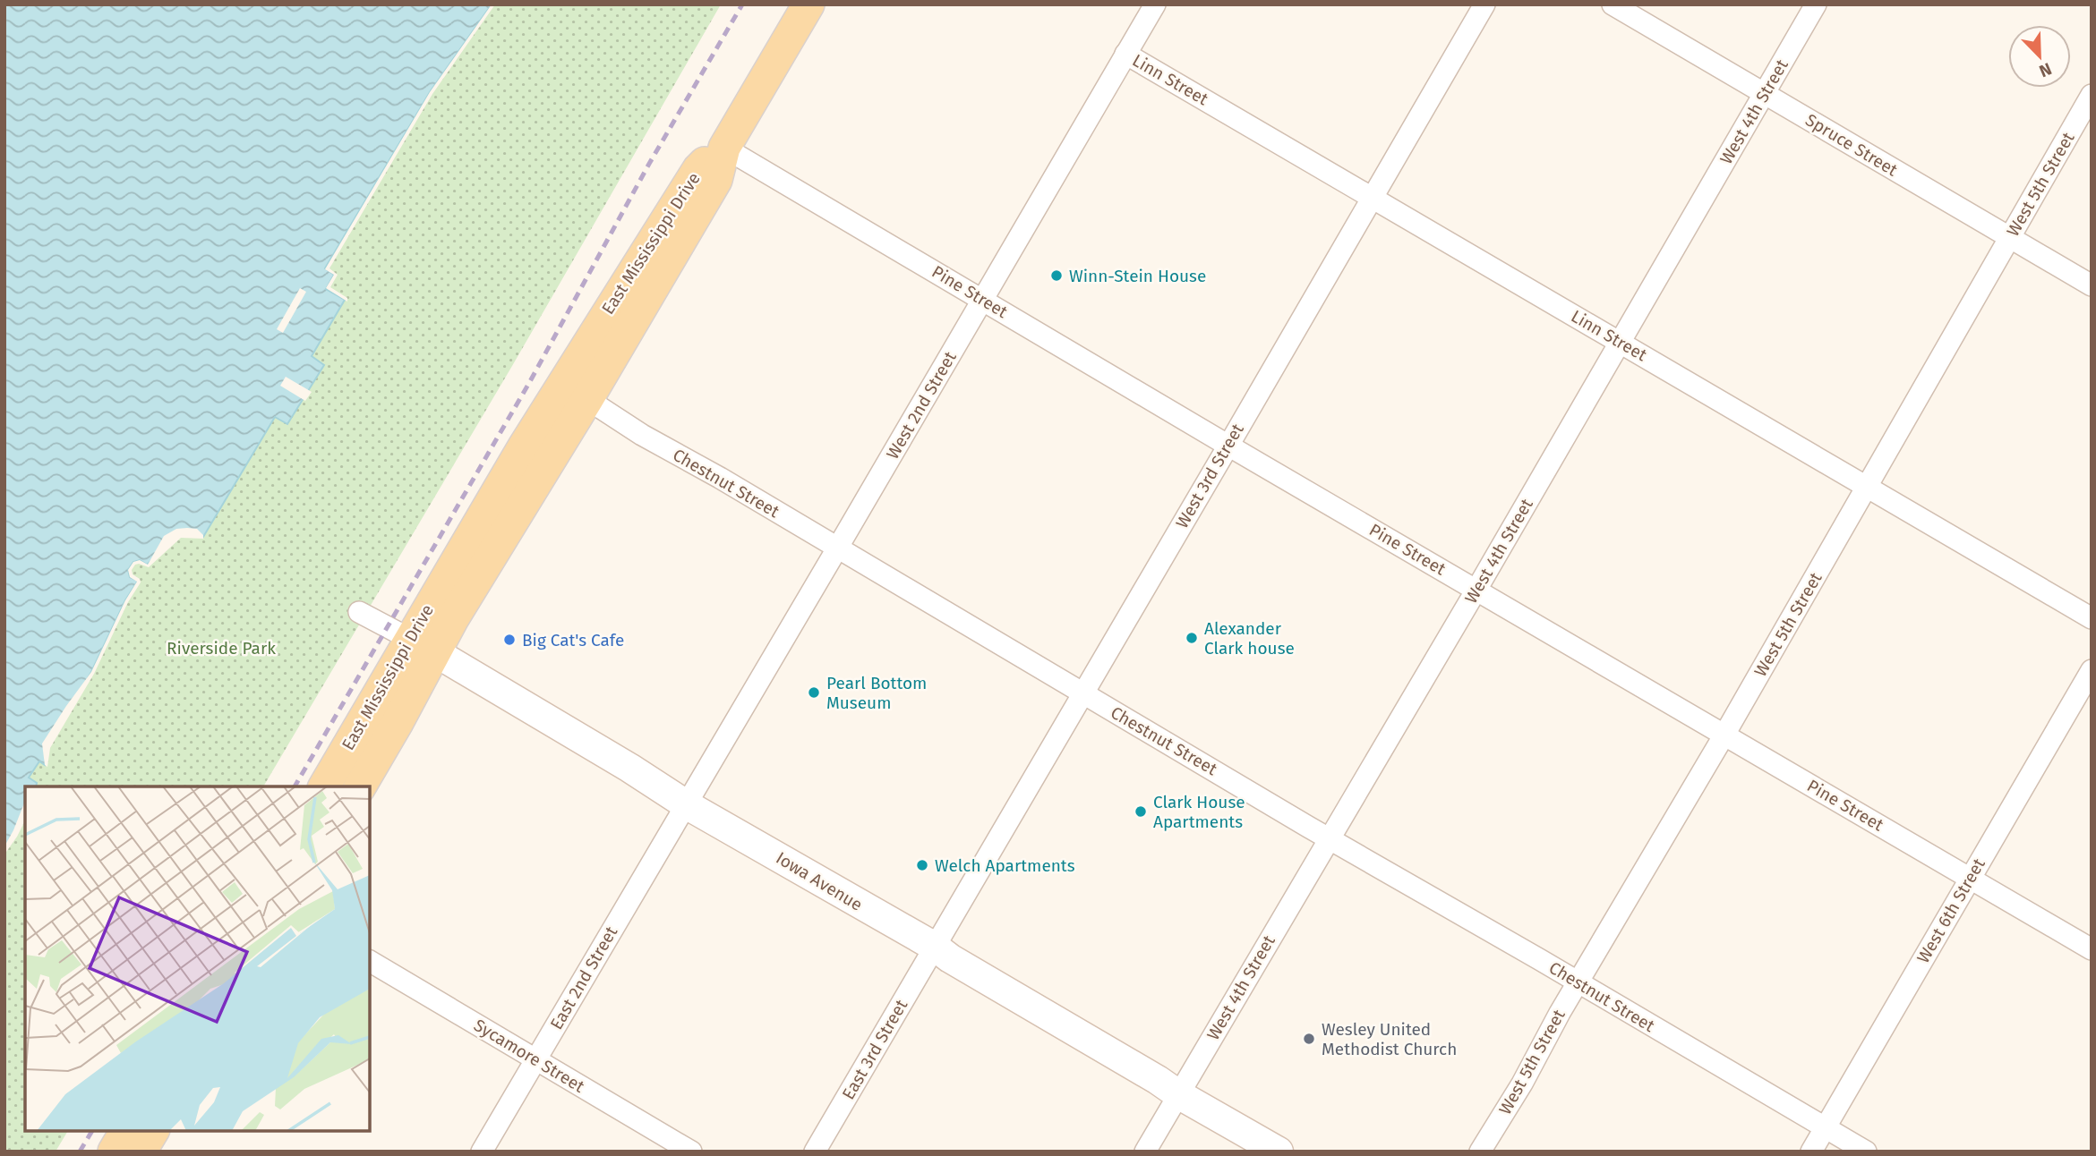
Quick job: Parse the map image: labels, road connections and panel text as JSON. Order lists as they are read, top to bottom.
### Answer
{
  "streets": {
    "main road": ["East Mississippi Drive"],
    "street": [
      "Linn Street",
      "West 4th Street",
      "Spruce Street",
      "West 5th Street",
      "Pine Street",
      "West 2nd Street",
      "West 3rd Street",
      "Chestnut Street",
      "Iowa Avenue",
      "West 6th Street",
      "East 2nd Street",
      "East 3rd Street",
      "Sycamore Street"
    ]
  },
  "crossings": [
    ["Linn Street", "West 4th Street"],
    ["Linn Street", "West 5th Street"],
    ["Linn Street", "West 2nd Street"],
    ["Linn Street", "West 3rd Street"],
    ["West 4th Street", "Spruce Street"],
    ["West 4th Street", "Pine Street"],
    ["West 4th Street", "Chestnut Street"],
    ["West 4th Street", "Iowa Avenue"],
    ["Spruce Street", "West 5th Street"],
    ["West 5th Street", "Pine Street"],
    ["West 5th Street", "Chestnut Street"],
    ["East Mississippi Drive", "Pine Street"],
    ["East Mississippi Drive", "Chestnut Street"],
    ["East Mississippi Drive", "Iowa Avenue"],
    ["Pine Street", "West 2nd Street"],
    ["Pine Street", "West 3rd Street"],
    ["Pine Street", "West 6th Street"],
    ["West 2nd Street", "Chestnut Street"],
    ["West 2nd Street", "Iowa Avenue"],
    ["West 2nd Street", "East 2nd Street"],
    ["West 3rd Street", "Chestnut Street"],
    ["West 3rd Street", "Iowa Avenue"],
    ["West 3rd Street", "East 3rd Street"],
    ["Chestnut Street", "West 6th Street"],
    ["Iowa Avenue", "East 2nd Street"],
    ["Iowa Avenue", "East 3rd Street"],
    ["East 2nd Street", "Sycamore Street"]
  ],
  "parks": ["Riverside Park"],
  "places": [
    "Winn-Stein House",
    "Alexander Clark house",
    "Big Cat's Cafe",
    "Pearl Bottom Museum",
    "Clark House Apartments",
    "Welch Apartments",
    "Wesley United Methodist Church"
  ],
  "north": "bottom right"
}
